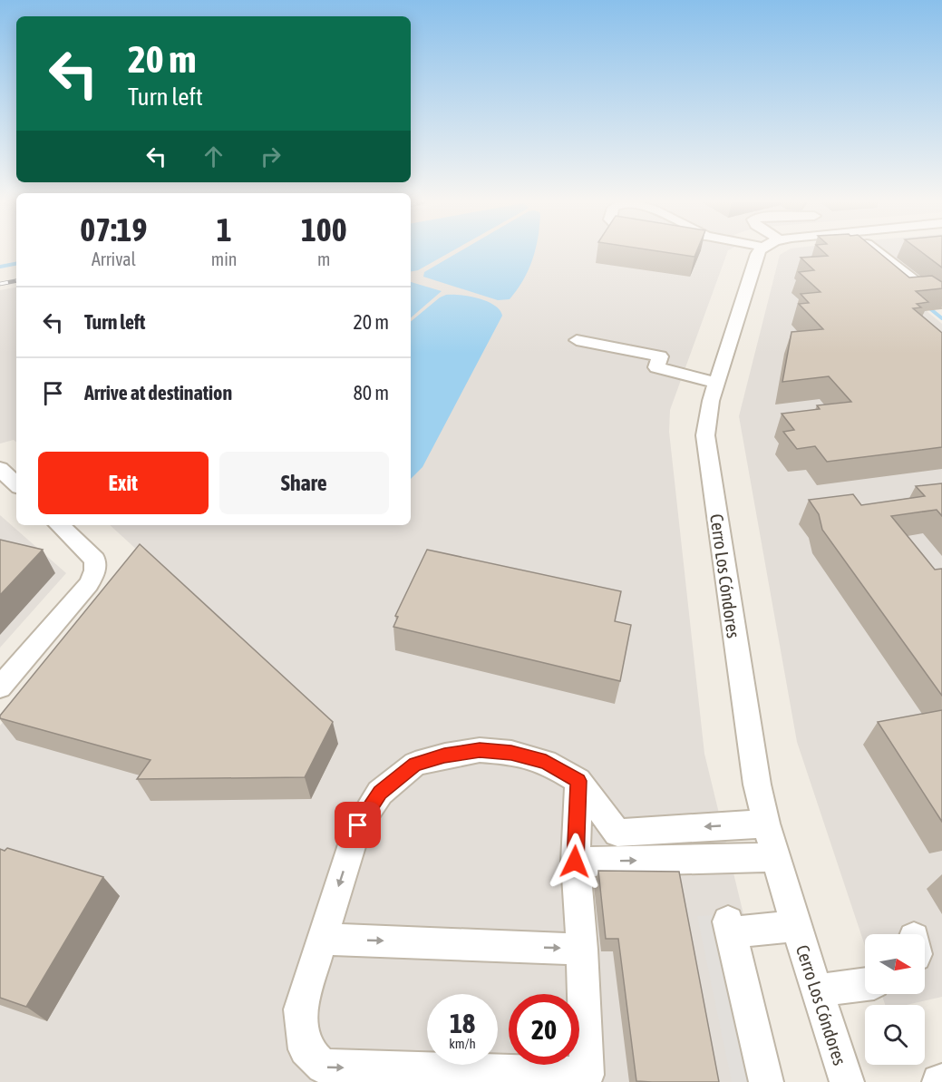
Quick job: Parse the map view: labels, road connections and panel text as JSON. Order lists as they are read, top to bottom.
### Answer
{
  "streets": {
    "street": ["Cerro Los Cóndores"]
  },
  "north": "right",
  "page": {
    "turn": ["20 m", "Turn left"],
    "eta": [
      "07:19",
      "Arrival",
      "1",
      "min",
      "100",
      "m"
    ],
    "list": [
      {
        "name": "Turn left",
        "value": "20 m"
      },
      {
        "name": "Arrive at destination",
        "value": "80 m"
      }
    ],
    "buttons": ["Exit", "Share"],
    "speed": "18 km/h",
    "limit": "20"
  }
}
